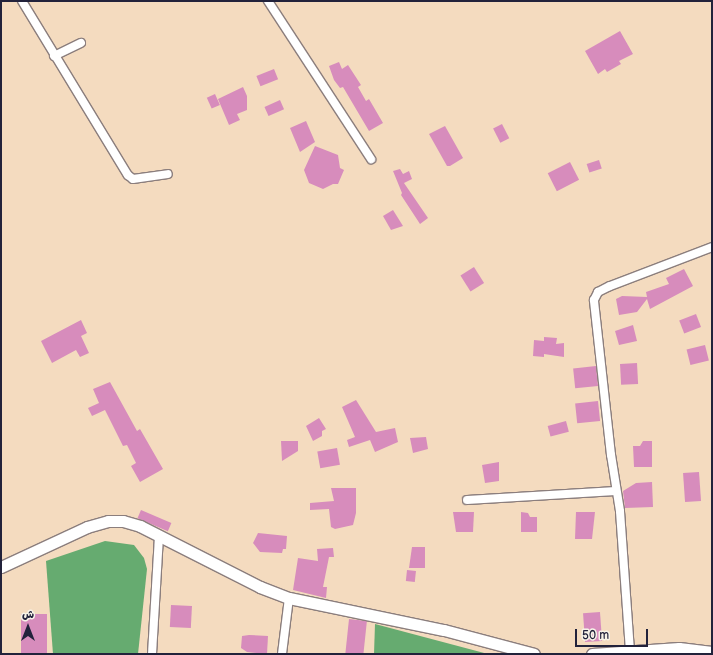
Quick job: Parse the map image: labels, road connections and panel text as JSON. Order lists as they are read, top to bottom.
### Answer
{
  "scale_bar": "50 m",
  "north": "top"
}
